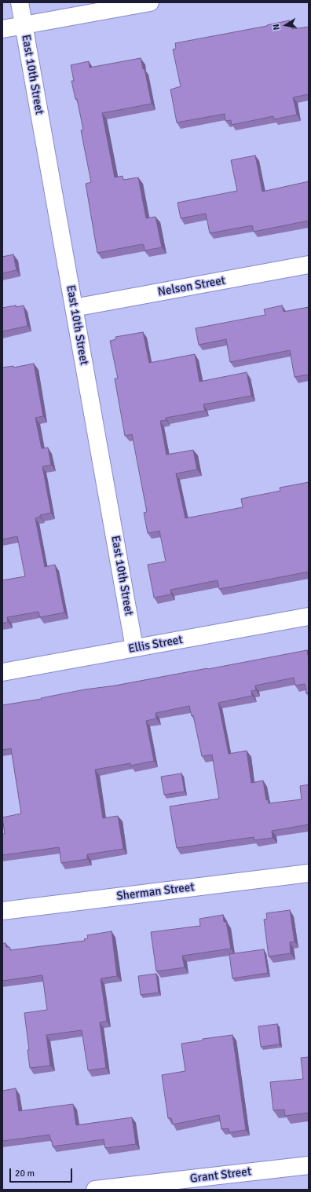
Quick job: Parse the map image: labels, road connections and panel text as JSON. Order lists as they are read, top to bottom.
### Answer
{
  "streets": {
    "street": [
      "East 10th Street",
      "Nelson Street",
      "Ellis Street",
      "Sherman Street",
      "Grant Street"
    ]
  },
  "crossings": [
    ["East 10th Street", "Nelson Street"],
    ["East 10th Street", "Ellis Street"]
  ],
  "scale_bar": "20 m",
  "north": "left"
}
